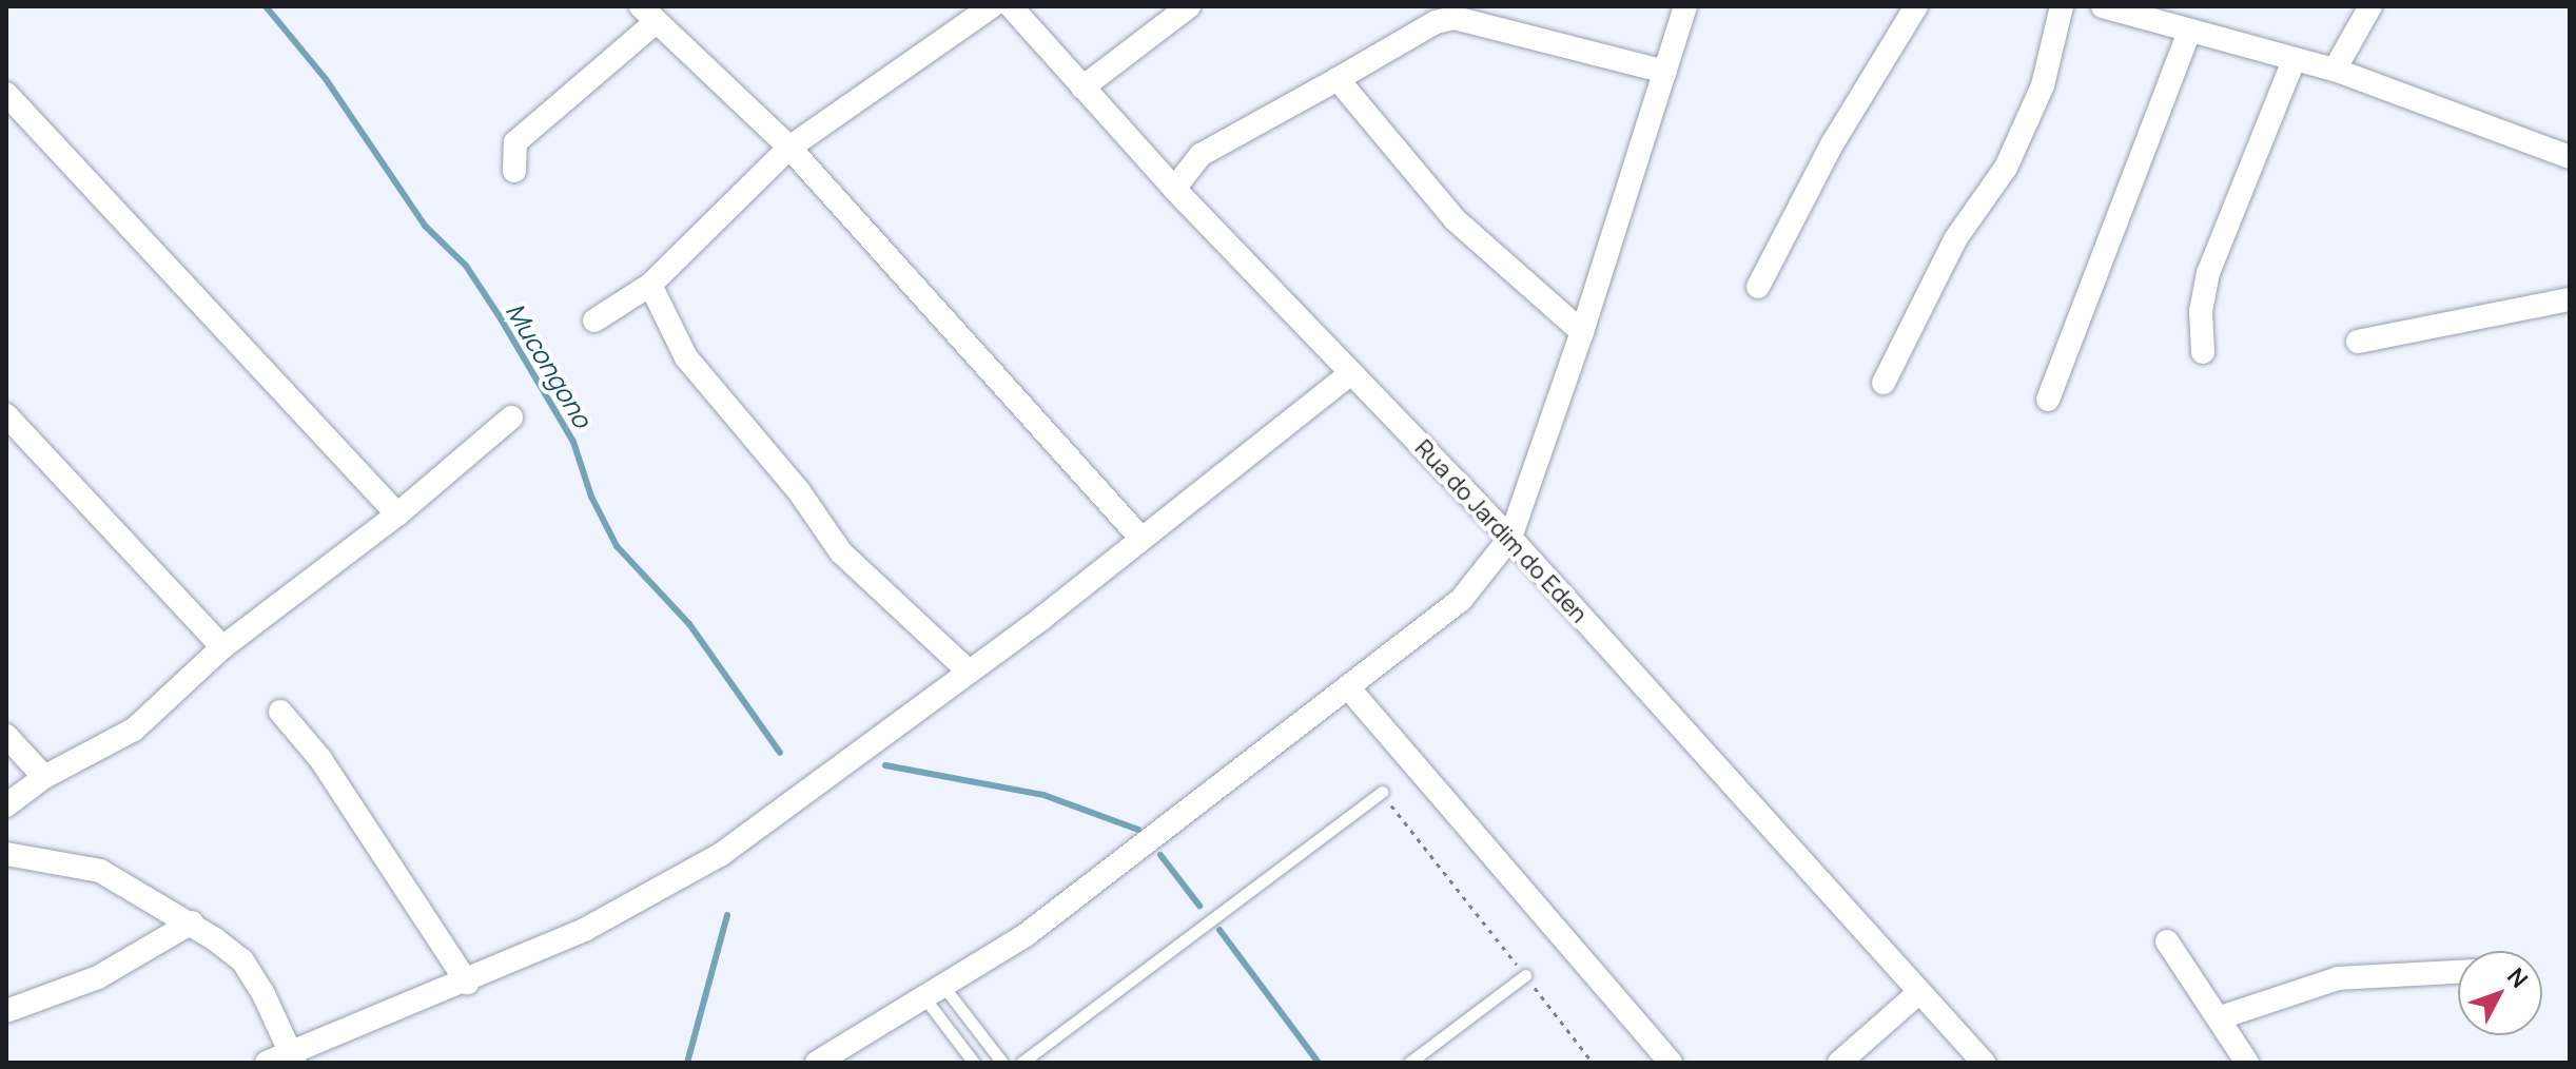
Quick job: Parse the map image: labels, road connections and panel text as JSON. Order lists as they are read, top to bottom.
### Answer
{
  "streets": {
    "street": ["Rua do Jardim do Eden"]
  },
  "water": ["Mucongono"],
  "north": "top right"
}
